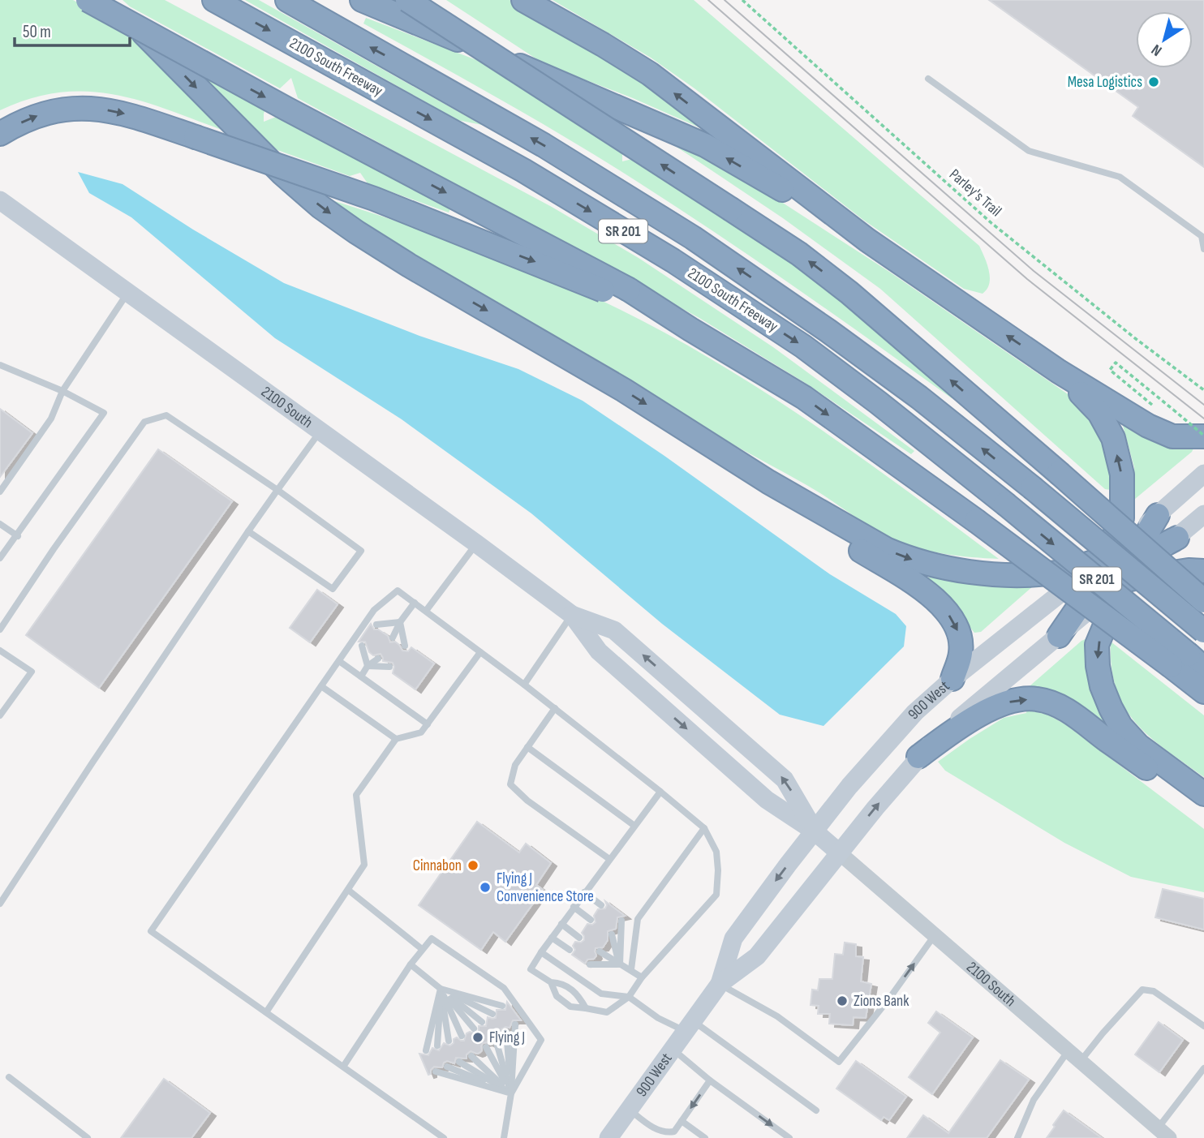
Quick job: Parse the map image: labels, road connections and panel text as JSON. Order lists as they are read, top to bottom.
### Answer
{
  "streets": {
    "highway": ["2100 South Freeway", "SR 201"],
    "main road": ["2100 South", "900 West"],
    "path": ["Parley's Trail"]
  },
  "crossings": [
    ["2100 South", "900 West"]
  ],
  "places": [
    "Mesa Logistics",
    "Cinnabon",
    "Flying J Convenience Store",
    "Zions Bank",
    "Flying J"
  ],
  "scale_bar": "50 m",
  "north": "bottom left"
}
